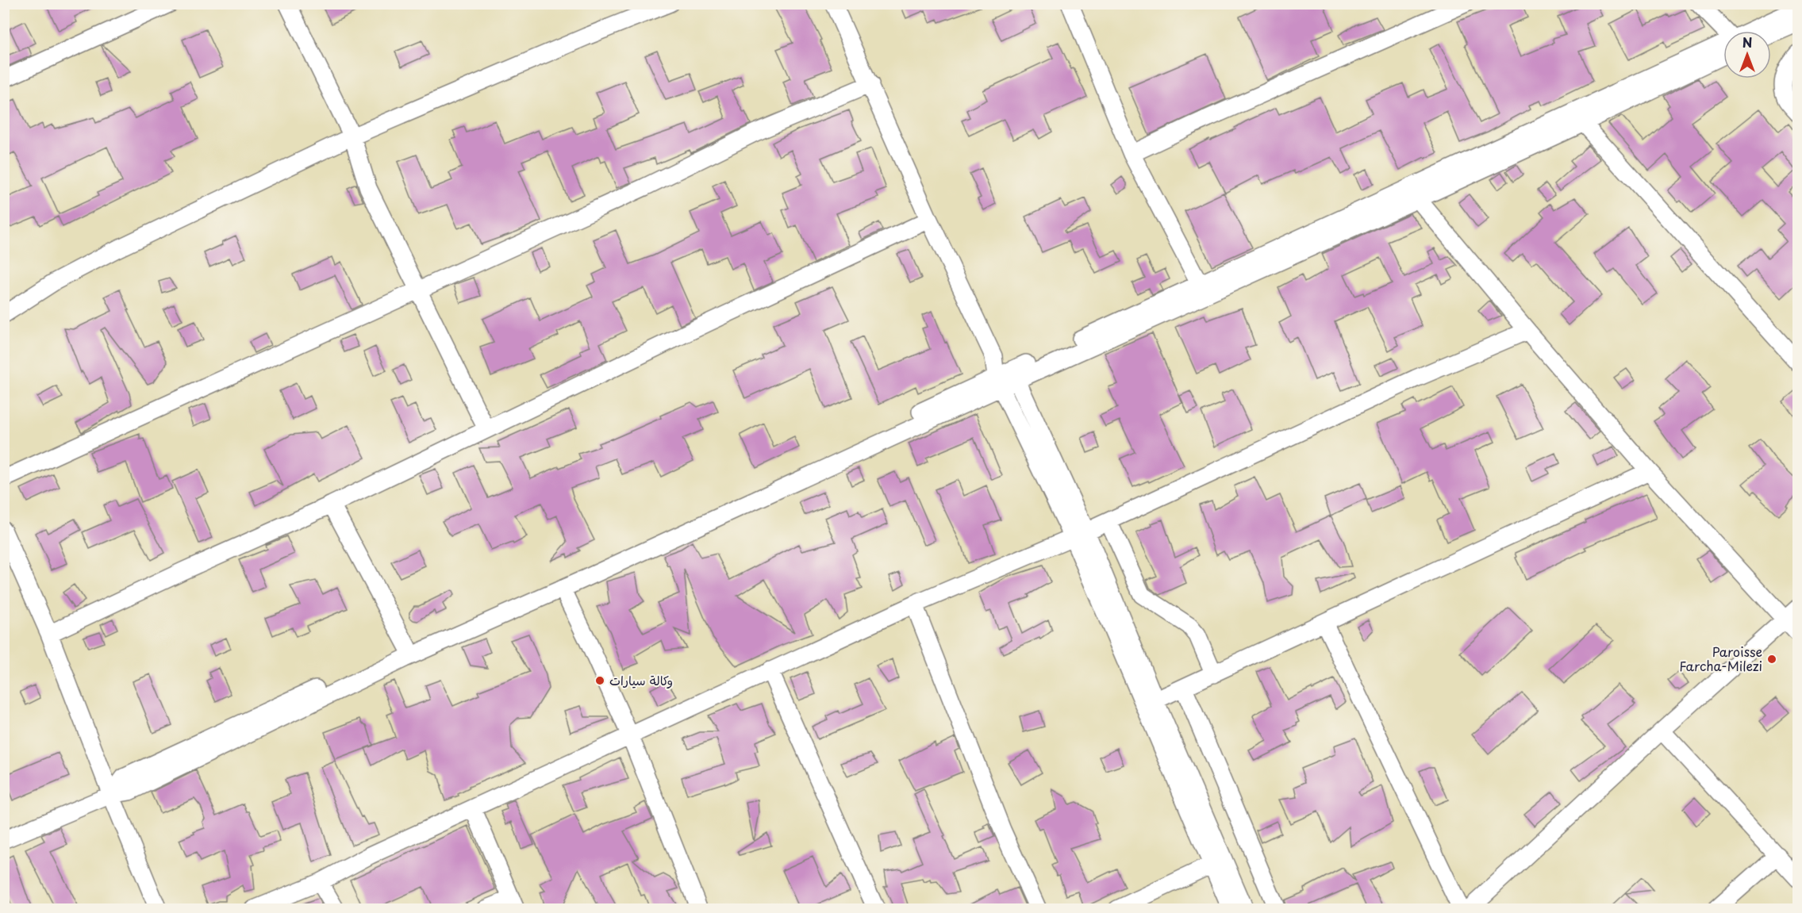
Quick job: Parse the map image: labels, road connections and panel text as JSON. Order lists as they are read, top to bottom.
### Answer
{
  "places": ["Paroisse Farcha-Milezi", "وكالة سيارات"],
  "north": "top"
}
